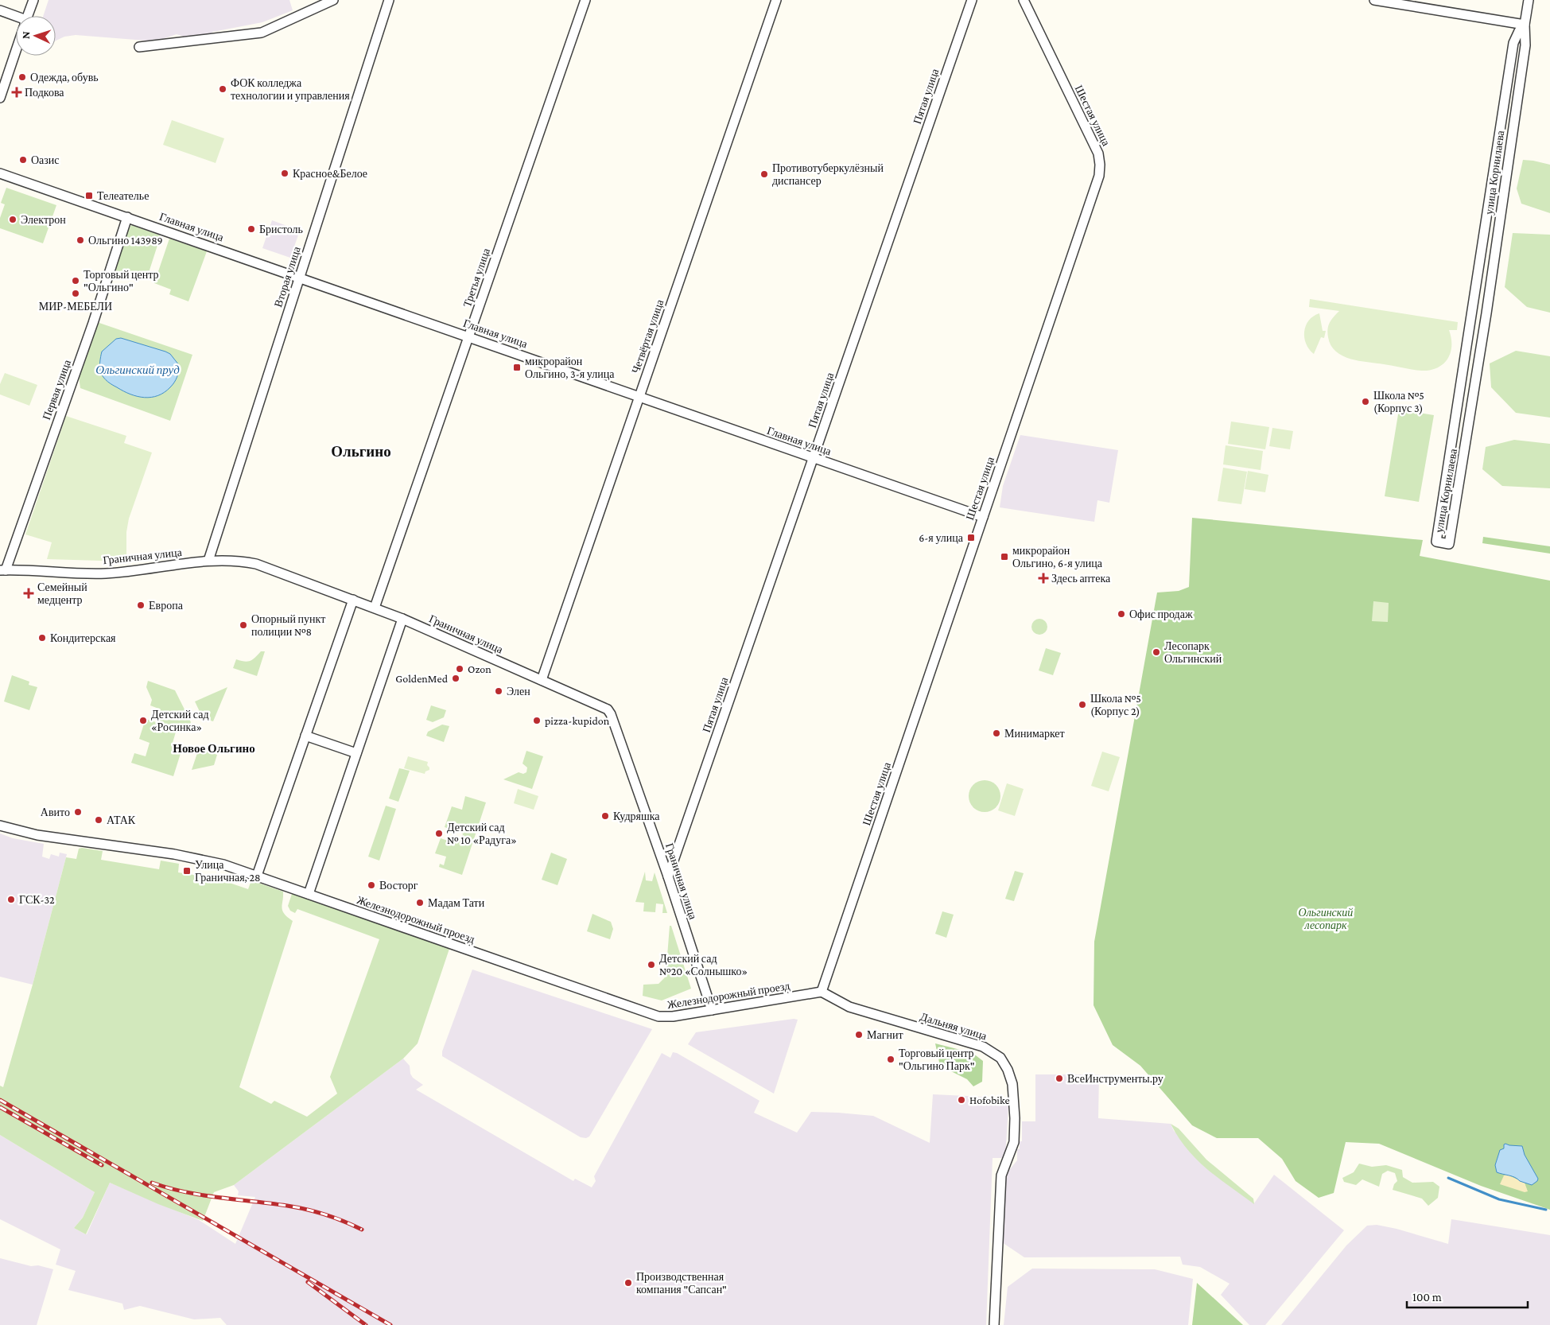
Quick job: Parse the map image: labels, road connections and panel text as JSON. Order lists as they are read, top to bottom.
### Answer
{
  "streets": {
    "street": [
      "Пятая улица",
      "Шестая улица",
      "улица Корнилаева",
      "Главная улица",
      "Вторая улица",
      "Третья улица",
      "Четвёртая улица",
      "Первая улица",
      "Граничная улица",
      "Железнодорожный проезд",
      "Дальняя улица"
    ]
  },
  "crossings": [
    ["Пятая улица", "Главная улица"],
    ["Пятая улица", "Граничная улица"],
    ["Шестая улица", "Главная улица"],
    ["Шестая улица", "Железнодорожный проезд"],
    ["Шестая улица", "Дальняя улица"],
    ["Главная улица", "Вторая улица"],
    ["Главная улица", "Третья улица"],
    ["Главная улица", "Четвёртая улица"],
    ["Главная улица", "Первая улица"],
    ["Вторая улица", "Граничная улица"],
    ["Третья улица", "Граничная улица"],
    ["Четвёртая улица", "Граничная улица"],
    ["Первая улица", "Граничная улица"],
    ["Граничная улица", "Железнодорожный проезд"],
    ["Железнодорожный проезд", "Дальняя улица"]
  ],
  "districts": ["Ольгино", "Новое Ольгино"],
  "water": ["Ольгинский пруд"],
  "parks": ["Ольгинский лесопарк"],
  "places": {
    "other": [
      "Одежда, обувь",
      "ФОК колледжа технологии и управления",
      "Оазис",
      "Красное&Белое",
      "Противотуберкулёзный диспансер",
      "Электрон",
      "Бристоль",
      "Ольгино 143989",
      "Торговый центр \"Ольгино\"",
      "МИР-МЕБЕЛИ",
      "Школа №5 (Корпус 3)",
      "Европа",
      "Офис продаж",
      "Опорный пункт полиции №8",
      "Кондитерская",
      "Лесопарк Ольгинский",
      "Ozon",
      "GoldenMed",
      "Элен",
      "Школа №5 (Корпус 2)",
      "Детский сад «Росинка»",
      "pizza-kupidon",
      "Минимаркет",
      "Авито",
      "Кудряшка",
      "АТАК",
      "Детский сад № 10 «Радуга»",
      "Восторг",
      "ГСК-32",
      "Мадам Тати",
      "Детский сад №20 «Солнышко»",
      "Магнит",
      "Торговый центр \"Ольгино Парк\"",
      "ВсеИнструменты.ру",
      "Hofobike",
      "Производственная компания \"Сапсан\""
    ],
    "health": ["Подкова", "Здесь аптека", "Семейный медцентр"],
    "transit": [
      "Телеателье",
      "микрорайон Ольгино, 3-я улица",
      "6-я улица",
      "микрорайон Ольгино, 6-я улица",
      "Улица Граничная, 28"
    ]
  },
  "scale_bar": "100 m",
  "north": "left"
}
